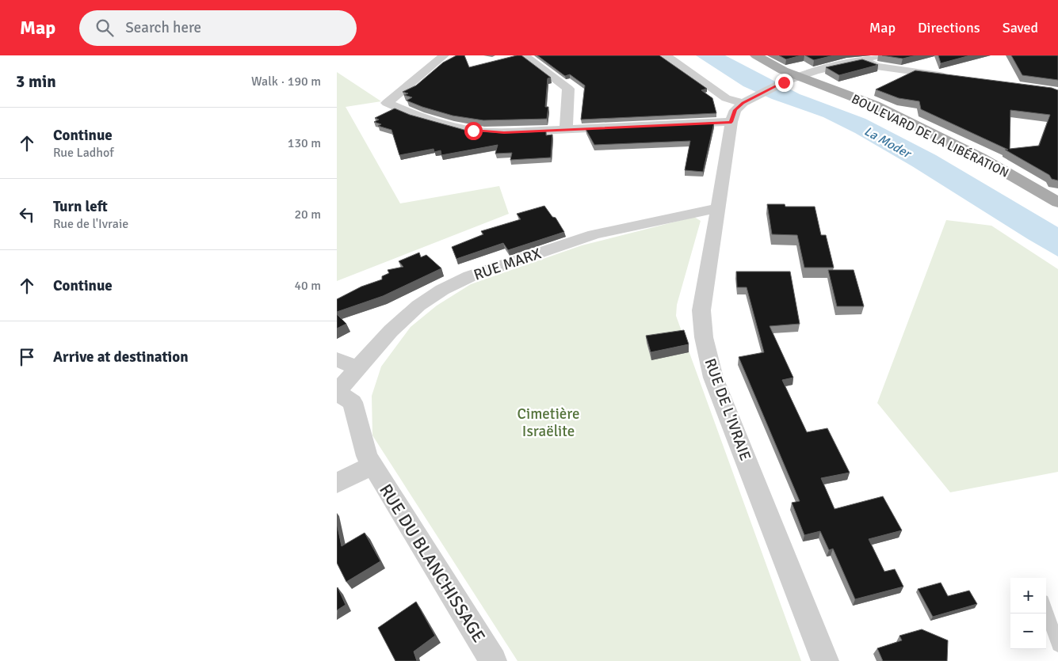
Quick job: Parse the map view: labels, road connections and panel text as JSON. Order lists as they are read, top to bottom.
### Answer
{
  "streets": {
    "main road": ["BOULEVARD DE LA LIBÉRATION"],
    "street": ["RUE MARX", "RUE DE L'IVRAIE", "RUE DU BLANCHISSAGE"]
  },
  "crossings": [
    ["RUE MARX", "RUE DE L'IVRAIE"],
    ["RUE MARX", "RUE DU BLANCHISSAGE"]
  ],
  "water": ["La Moder"],
  "parks": ["Cimetière Israëlite"],
  "page": {
    "header": "Map",
    "search": "Search here",
    "nav": ["Map", "Directions", "Saved"],
    "heading": ["3 min", "Walk · 190 m"],
    "list": [
      ["Continue", "Rue Ladhof", "130 m"],
      ["Turn left", "Rue de l'Ivraie", "20 m"],
      ["Continue", "40 m"],
      "Arrive at destination"
    ],
    "map_buttons": ["+", "−"]
  }
}
